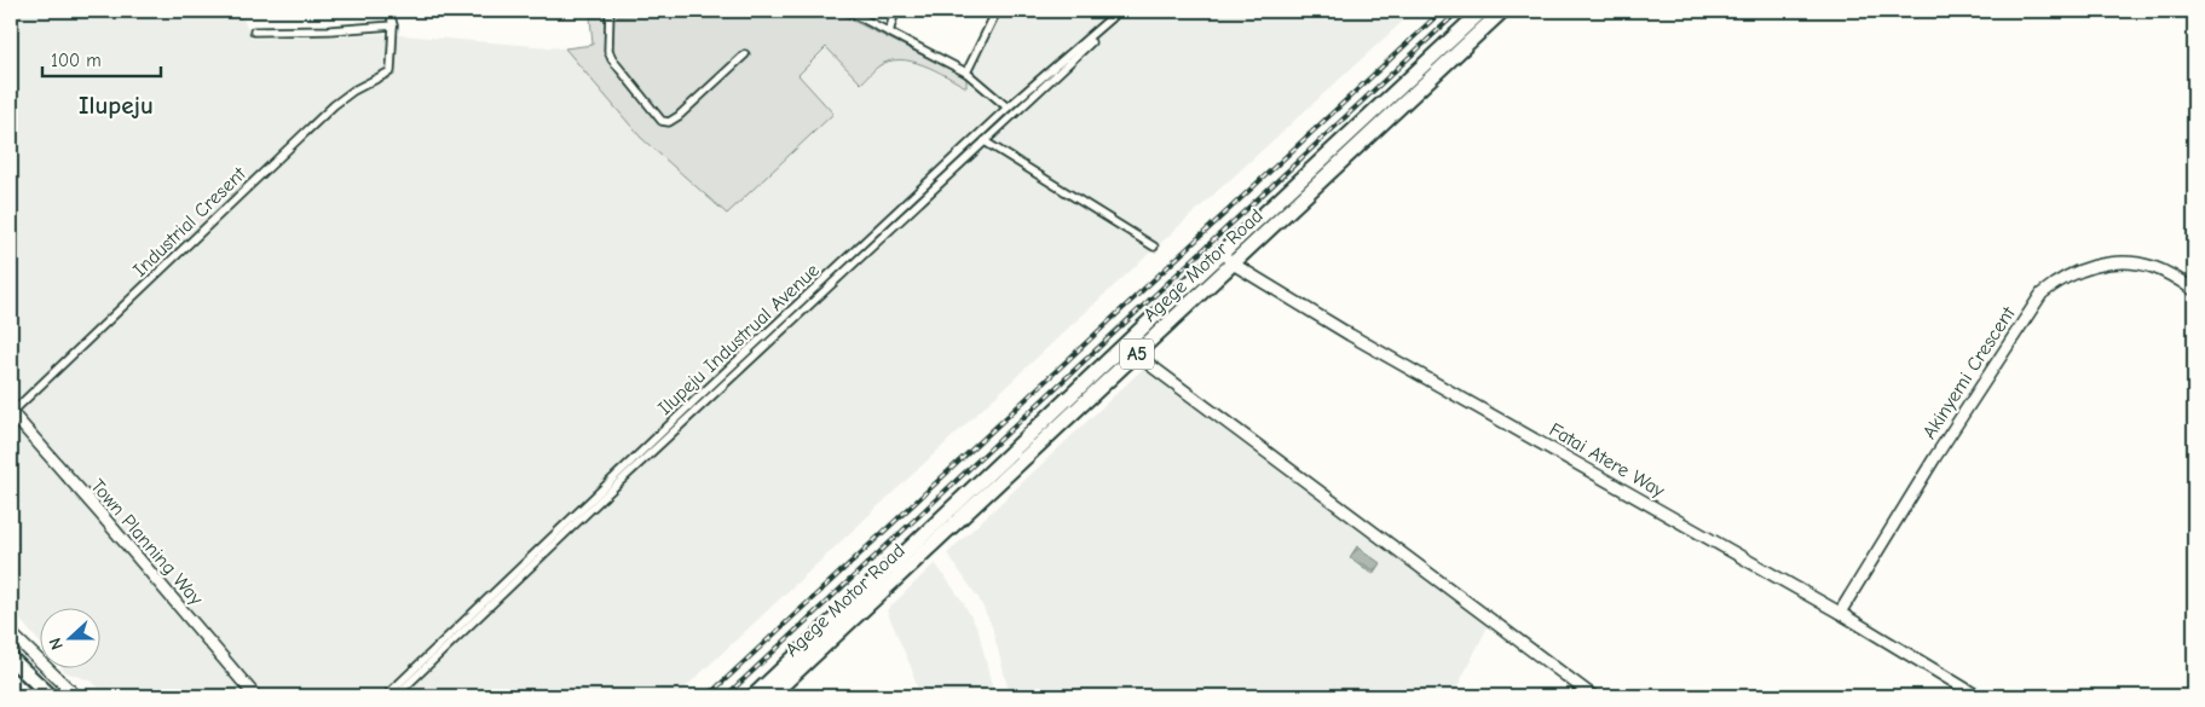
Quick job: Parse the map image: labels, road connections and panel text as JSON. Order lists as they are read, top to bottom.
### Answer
{
  "streets": {
    "highway": ["Agege Motor Road", "A5"],
    "street": [
      "Industrial Cresent",
      "Ilupeju Industrual Avenue",
      "Akinyemi Crescent",
      "Fatai Atere Way",
      "Town Planning Way"
    ]
  },
  "crossings": [
    ["Industrial Cresent", "Town Planning Way"],
    ["Agege Motor Road", "Fatai Atere Way"],
    ["Akinyemi Crescent", "Fatai Atere Way"]
  ],
  "districts": ["Ilupeju"],
  "scale_bar": "100 m",
  "north": "left"
}
